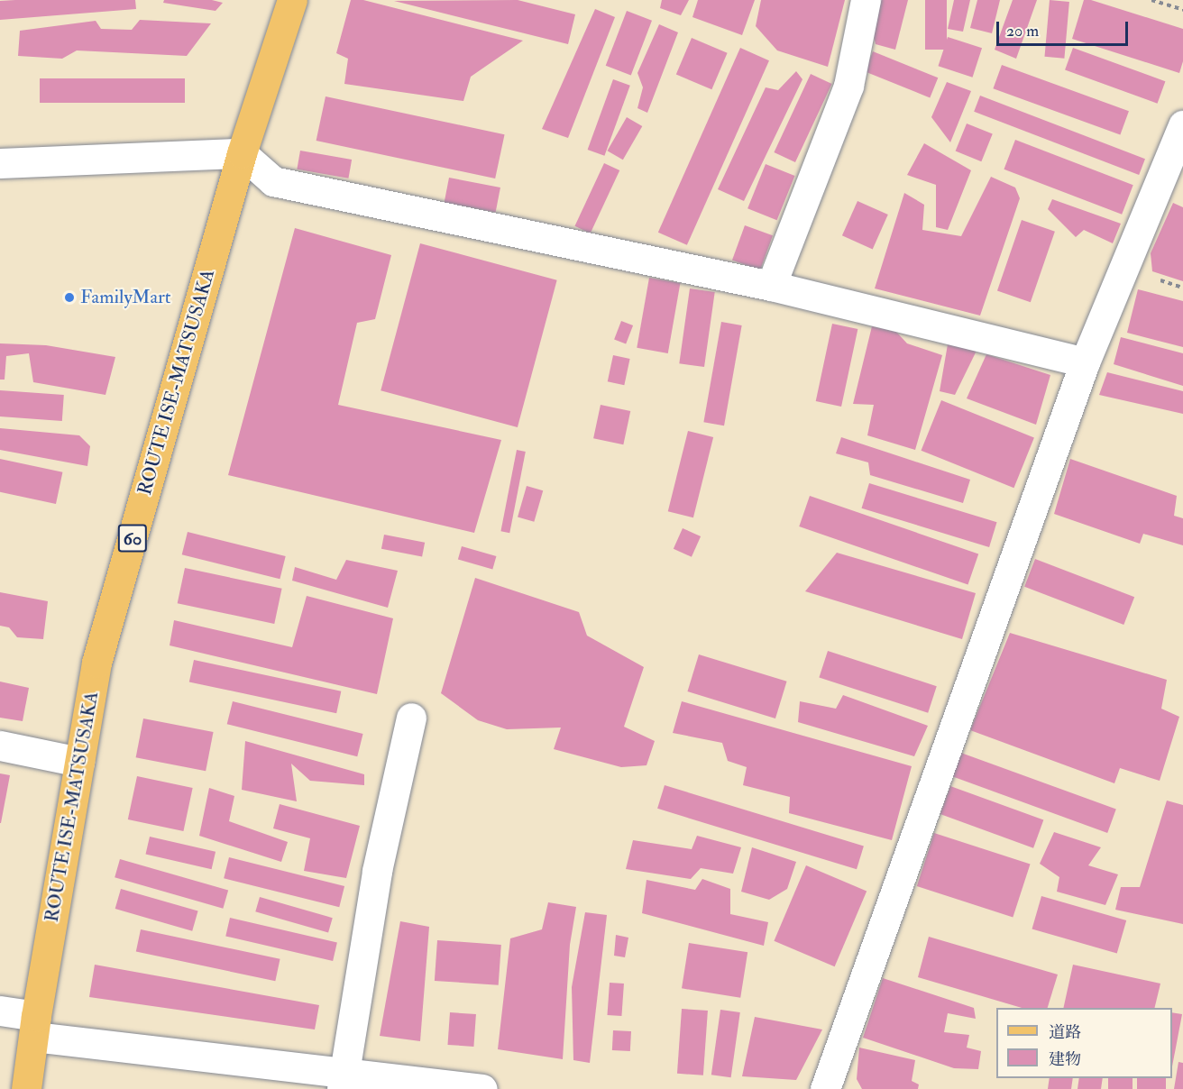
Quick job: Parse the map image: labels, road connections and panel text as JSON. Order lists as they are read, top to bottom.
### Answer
{
  "streets": {
    "main road": ["ROUTE ISE-MATSUSAKA", "60"]
  },
  "places": ["FamilyMart"],
  "legend": ["道路", "建物"],
  "scale_bar": "20 m"
}
